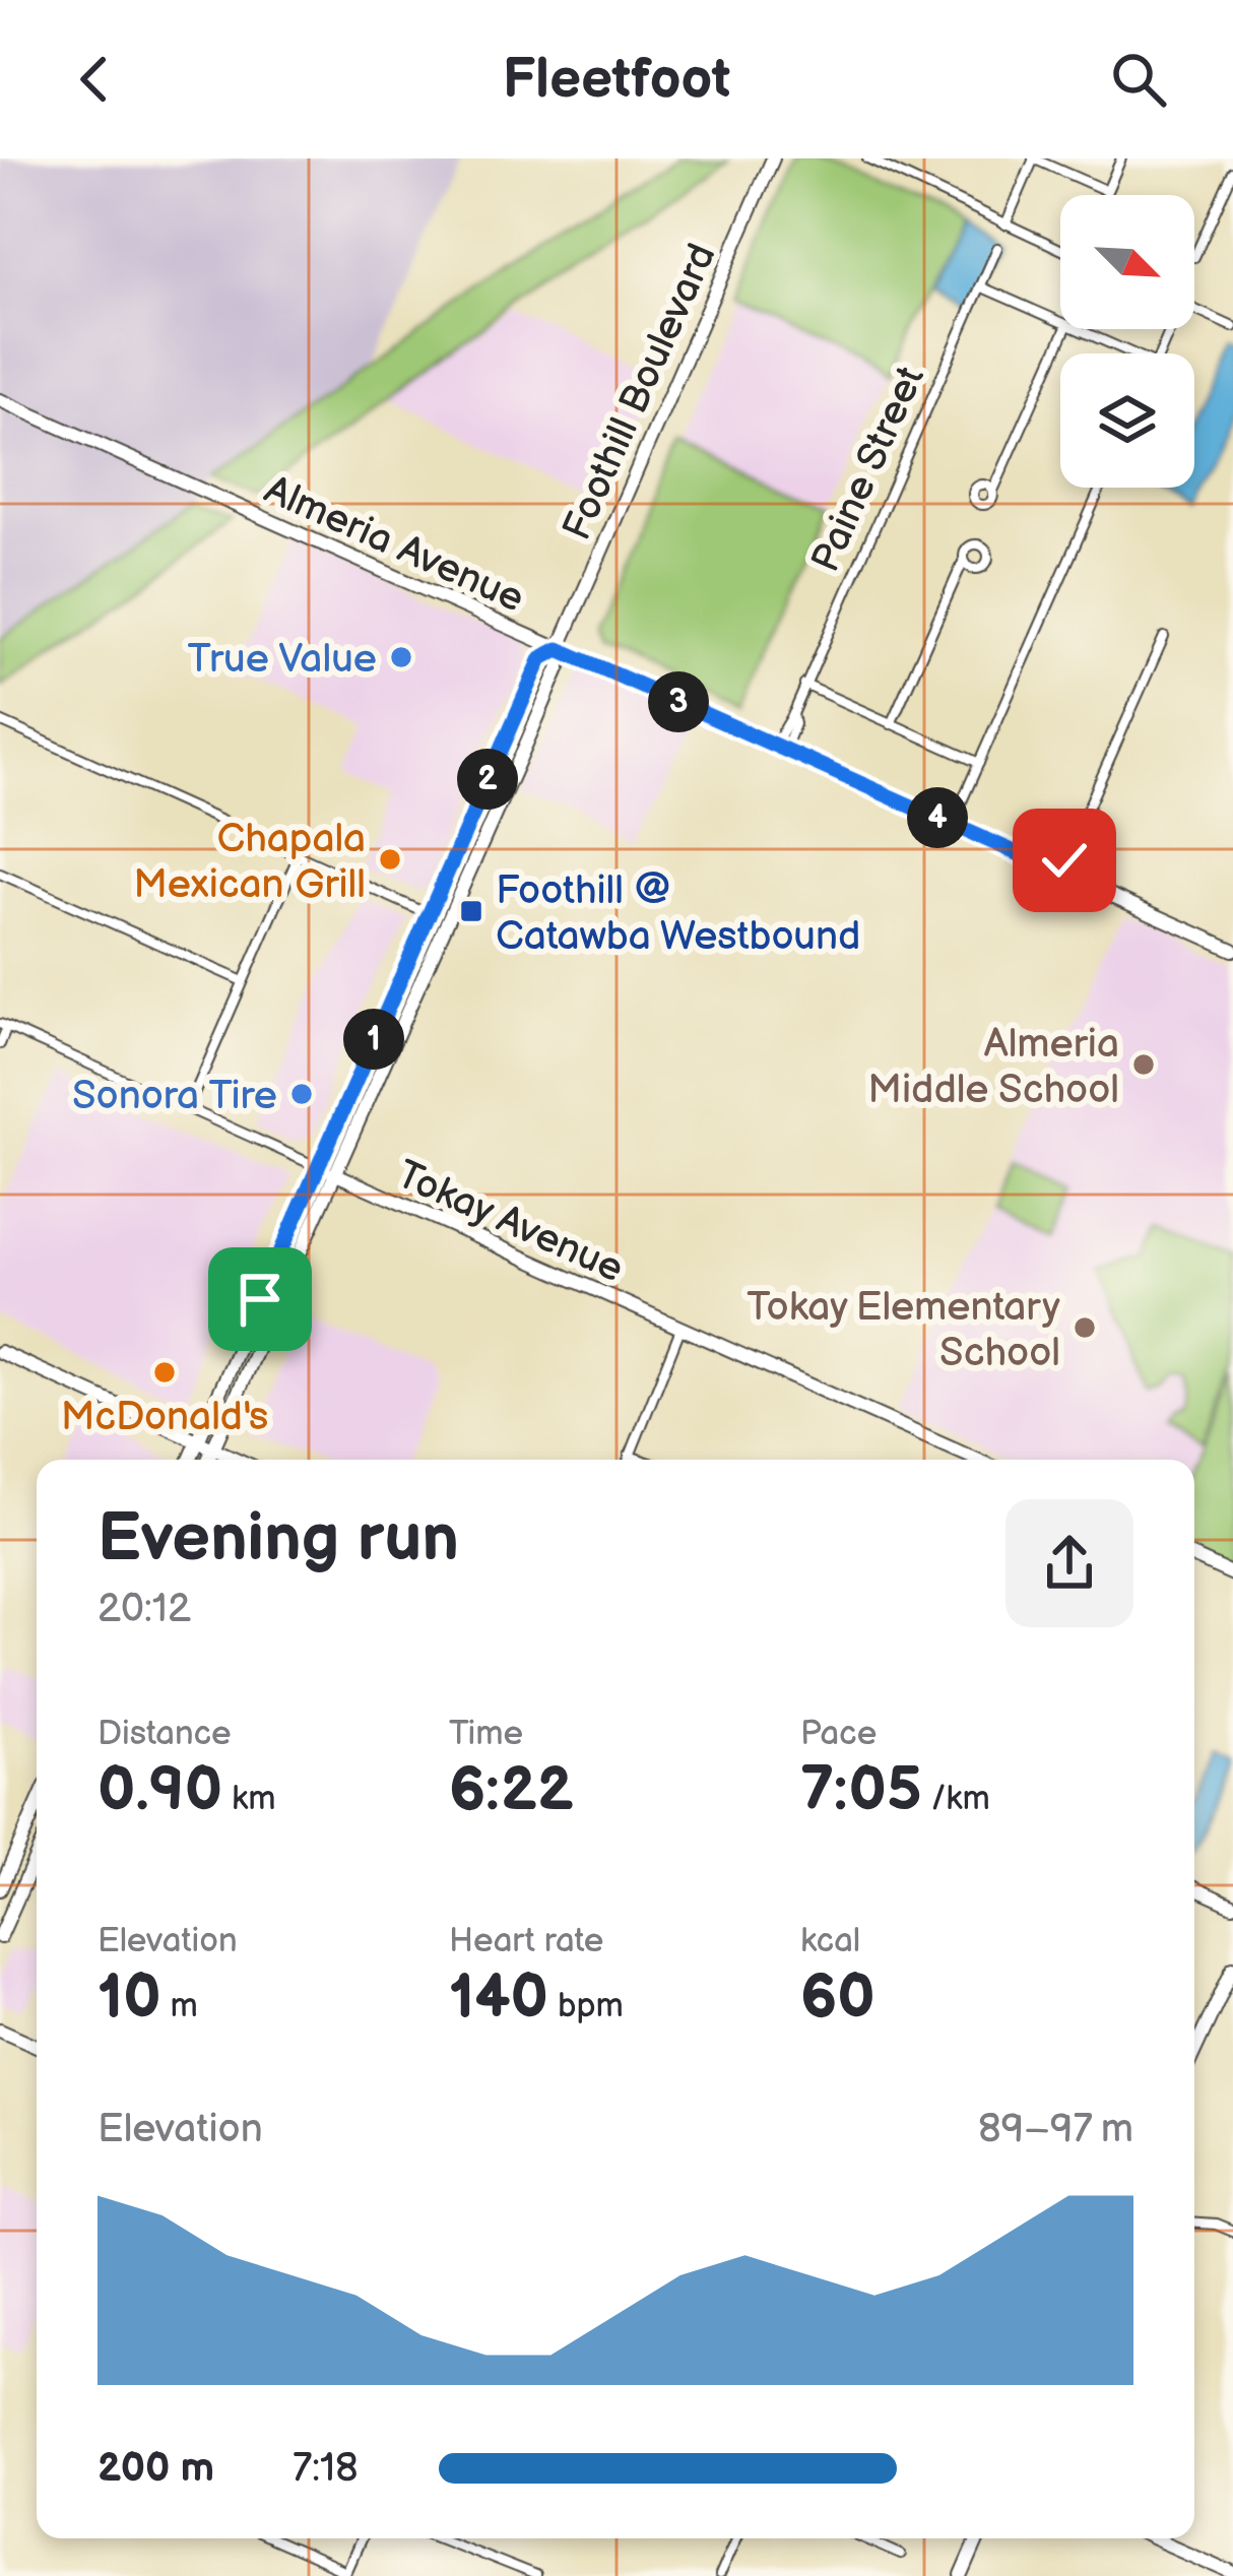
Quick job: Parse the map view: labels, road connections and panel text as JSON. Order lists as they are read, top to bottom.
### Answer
{
  "streets": {
    "main road": ["Foothill Boulevard", "Almeria Avenue", "Tokay Avenue"],
    "street": ["Paine Street"]
  },
  "crossings": [
    ["Foothill Boulevard", "Almeria Avenue"],
    ["Foothill Boulevard", "Tokay Avenue"],
    ["Paine Street", "Almeria Avenue"]
  ],
  "places": {
    "other": [
      "True Value",
      "Chapala Mexican Grill",
      "Almeria Middle School",
      "Sonora Tire",
      "Tokay Elementary School",
      "McDonald's"
    ],
    "transit": ["Foothill @ Catawba Westbound"]
  },
  "north": "bottom right",
  "page": {
    "header": "Fleetfoot",
    "pins": [
      "3",
      "2",
      "4",
      "1"
    ],
    "heading": ["Evening run", "20:12"],
    "stats": [
      ["Distance", "0.90 km"],
      ["Time", "6:22"],
      ["Pace", "7:05 /km"],
      ["Elevation", "10 m"],
      ["Heart rate", "140 bpm"],
      ["kcal", "60"]
    ],
    "chart": ["Elevation", "89–97 m"],
    "list": [
      {
        "name": "200 m",
        "note": "7:18"
      }
    ]
  }
}
